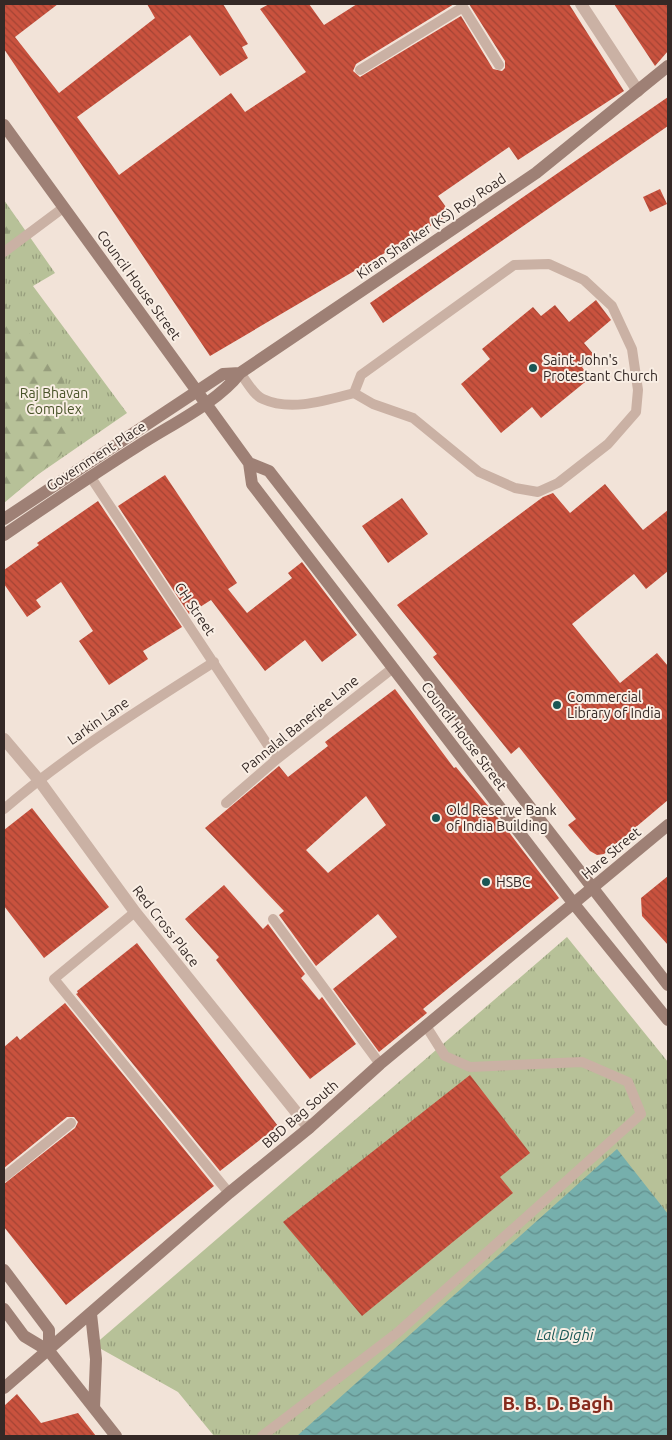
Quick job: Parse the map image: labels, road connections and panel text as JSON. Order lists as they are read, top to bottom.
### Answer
{
  "streets": {
    "main road": [
      "Kiran Shanker (KS) Roy Road",
      "Council House Street",
      "Government Place",
      "Hare Street",
      "BBD Bag South"
    ],
    "street": ["Red Cross Place"],
    "lane": ["CH Street", "Larkin Lane", "Pannalal Banerjee Lane"]
  },
  "crossings": [
    ["Kiran Shanker (KS) Roy Road", "Council House Street"],
    ["Kiran Shanker (KS) Roy Road", "Government Place"],
    ["Council House Street", "Government Place"],
    ["Council House Street", "Pannalal Banerjee Lane"],
    ["Council House Street", "Hare Street"],
    ["Council House Street", "BBD Bag South"],
    ["Government Place", "CH Street"],
    ["CH Street", "Larkin Lane"],
    ["CH Street", "Pannalal Banerjee Lane"],
    ["Larkin Lane", "Red Cross Place"],
    ["Hare Street", "BBD Bag South"],
    ["Red Cross Place", "BBD Bag South"]
  ],
  "districts": ["B. B. D. Bagh"],
  "water": ["Lal Dighi"],
  "parks": ["Raj Bhavan Complex"],
  "places": [
    "Saint John's Protestant Church",
    "Commercial Library of India",
    "Old Reserve Bank of India Building",
    "HSBC"
  ]
}
